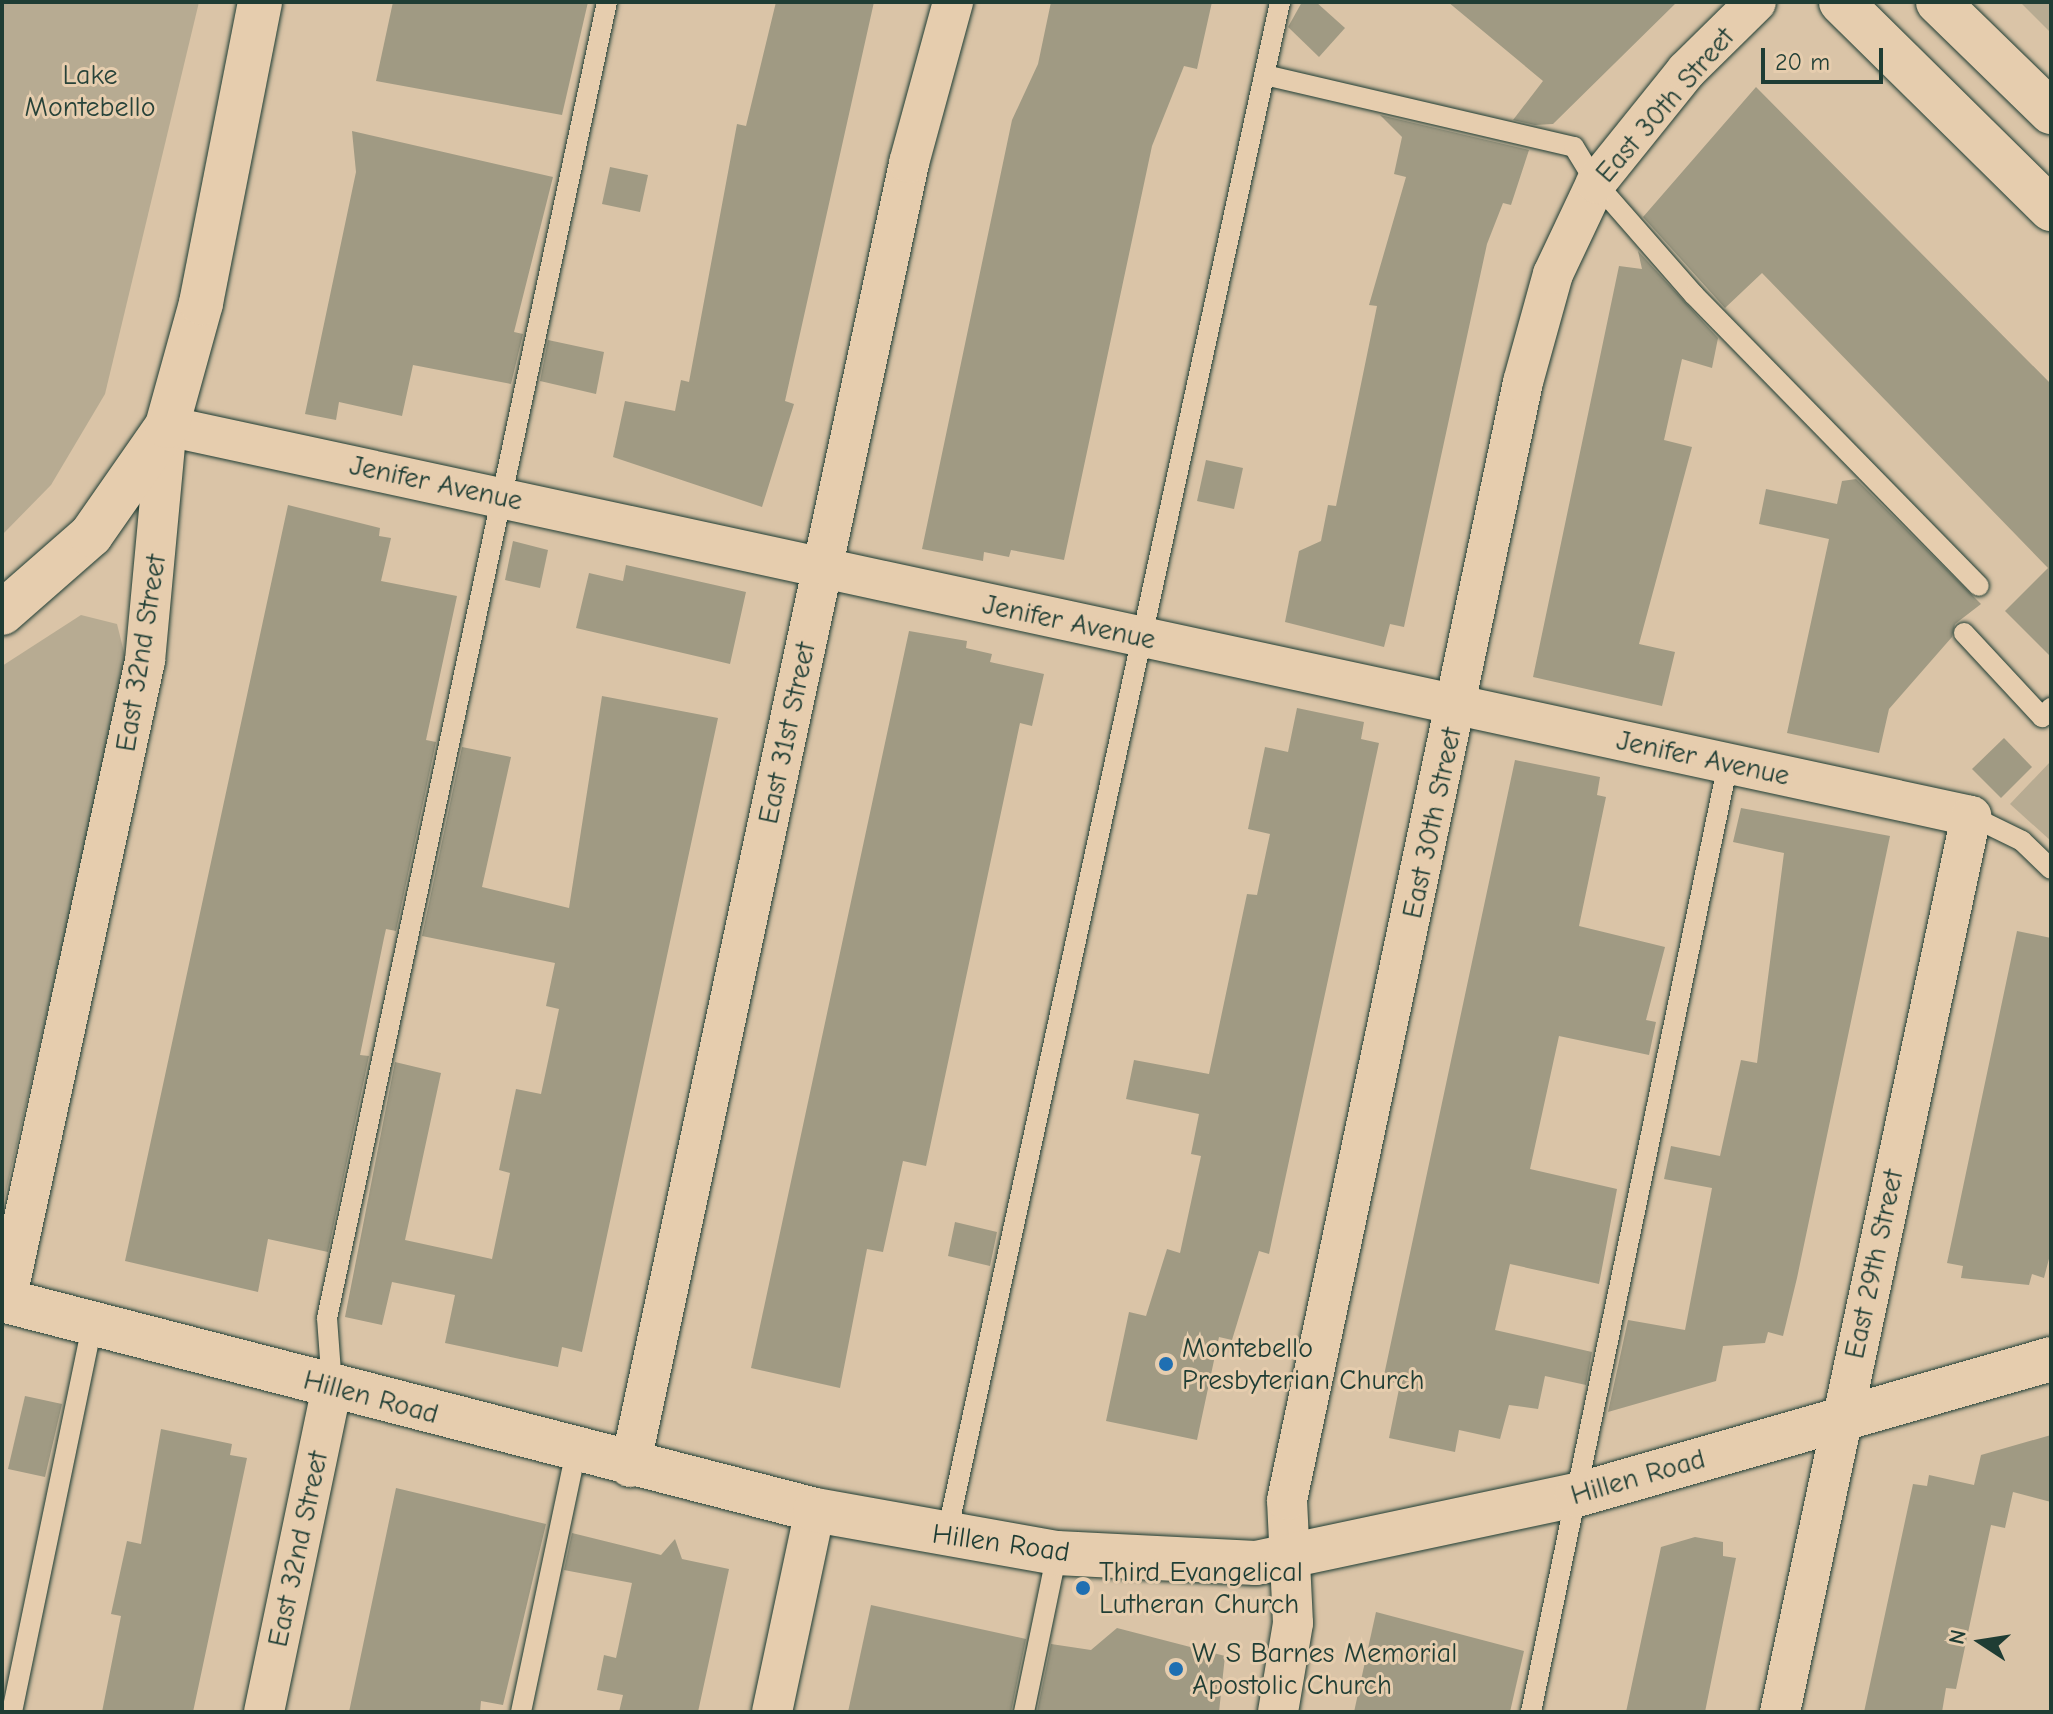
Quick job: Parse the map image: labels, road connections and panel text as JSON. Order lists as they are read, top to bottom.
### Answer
{
  "streets": {
    "main road": ["East 32nd Street", "Hillen Road"],
    "street": [
      "East 30th Street",
      "Jenifer Avenue",
      "East 31st Street",
      "East 29th Street"
    ]
  },
  "crossings": [
    ["East 30th Street", "Jenifer Avenue"],
    ["East 30th Street", "Hillen Road"],
    ["Jenifer Avenue", "East 32nd Street"],
    ["Jenifer Avenue", "East 31st Street"],
    ["Jenifer Avenue", "East 29th Street"],
    ["East 32nd Street", "Hillen Road"],
    ["East 31st Street", "Hillen Road"],
    ["East 29th Street", "Hillen Road"]
  ],
  "parks": ["Lake Montebello"],
  "places": ["Montebello Presbyterian Church", "Third Evangelical Lutheran Church", "W S Barnes Memorial Apostolic Church"],
  "scale_bar": "20 m",
  "north": "left"
}
